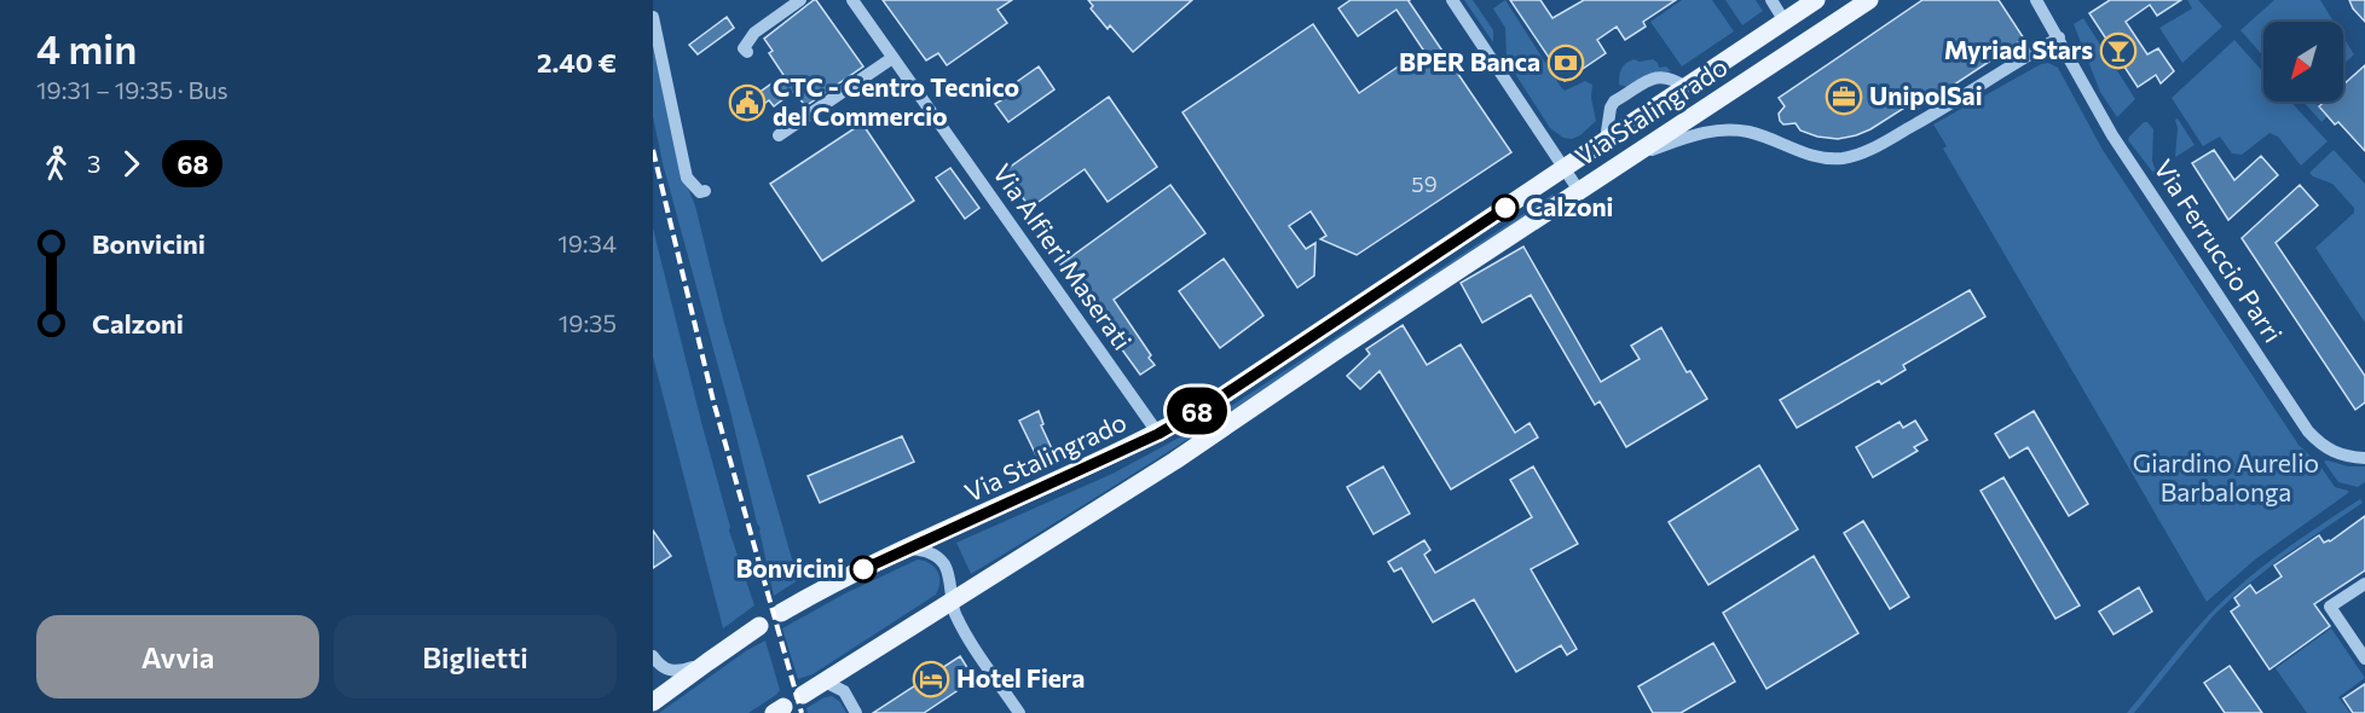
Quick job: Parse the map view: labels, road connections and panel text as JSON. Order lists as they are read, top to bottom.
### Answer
{
  "streets": {
    "main road": ["Via Stalingrado"],
    "street": ["Via Ferruccio Parri", "Via Alfieri Maserati"]
  },
  "crossings": [
    ["Via Stalingrado", "Via Alfieri Maserati"]
  ],
  "parks": ["Giardino Aurelio Barbalonga"],
  "places": {
    "bar": ["Myriad Stars"],
    "bank": ["BPER Banca"],
    "office": ["UnipolSai"],
    "public building": ["CTC - Centro Tecnico del Commercio"],
    "other": ["Calzoni", "Bonvicini"],
    "hotel": ["Hotel Fiera"]
  },
  "lines": ["bus line 68"],
  "house_numbers": ["59"],
  "north": "bottom left",
  "page": {
    "heading": ["4 min", "19:31 – 19:35 · Bus", "2.40 €"],
    "on_map": "68",
    "legs": ["3", "68"],
    "list": [
      {
        "name": "Bonvicini",
        "value": "19:34"
      },
      {
        "name": "Calzoni",
        "value": "19:35"
      }
    ],
    "buttons": ["Avvia", "Biglietti"]
  }
}
